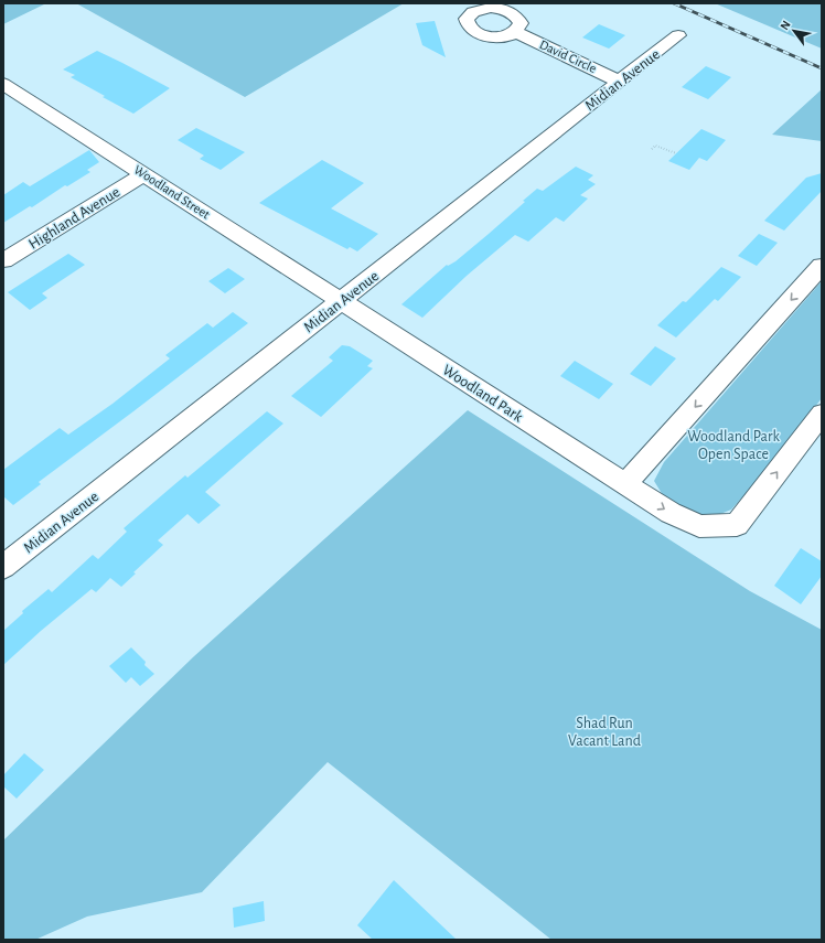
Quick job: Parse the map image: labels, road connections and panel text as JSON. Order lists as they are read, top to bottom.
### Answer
{
  "streets": {
    "street": [
      "David Circle",
      "Midian Avenue",
      "Woodland Street",
      "Highland Avenue",
      "Woodland Park"
    ]
  },
  "crossings": [
    ["David Circle", "Midian Avenue"],
    ["Midian Avenue", "Woodland Street"],
    ["Midian Avenue", "Woodland Park"],
    ["Woodland Street", "Highland Avenue"],
    ["Woodland Street", "Woodland Park"]
  ],
  "parks": ["Woodland Park Open Space", "Shad Run Vacant Land"],
  "north": "top left"
}
